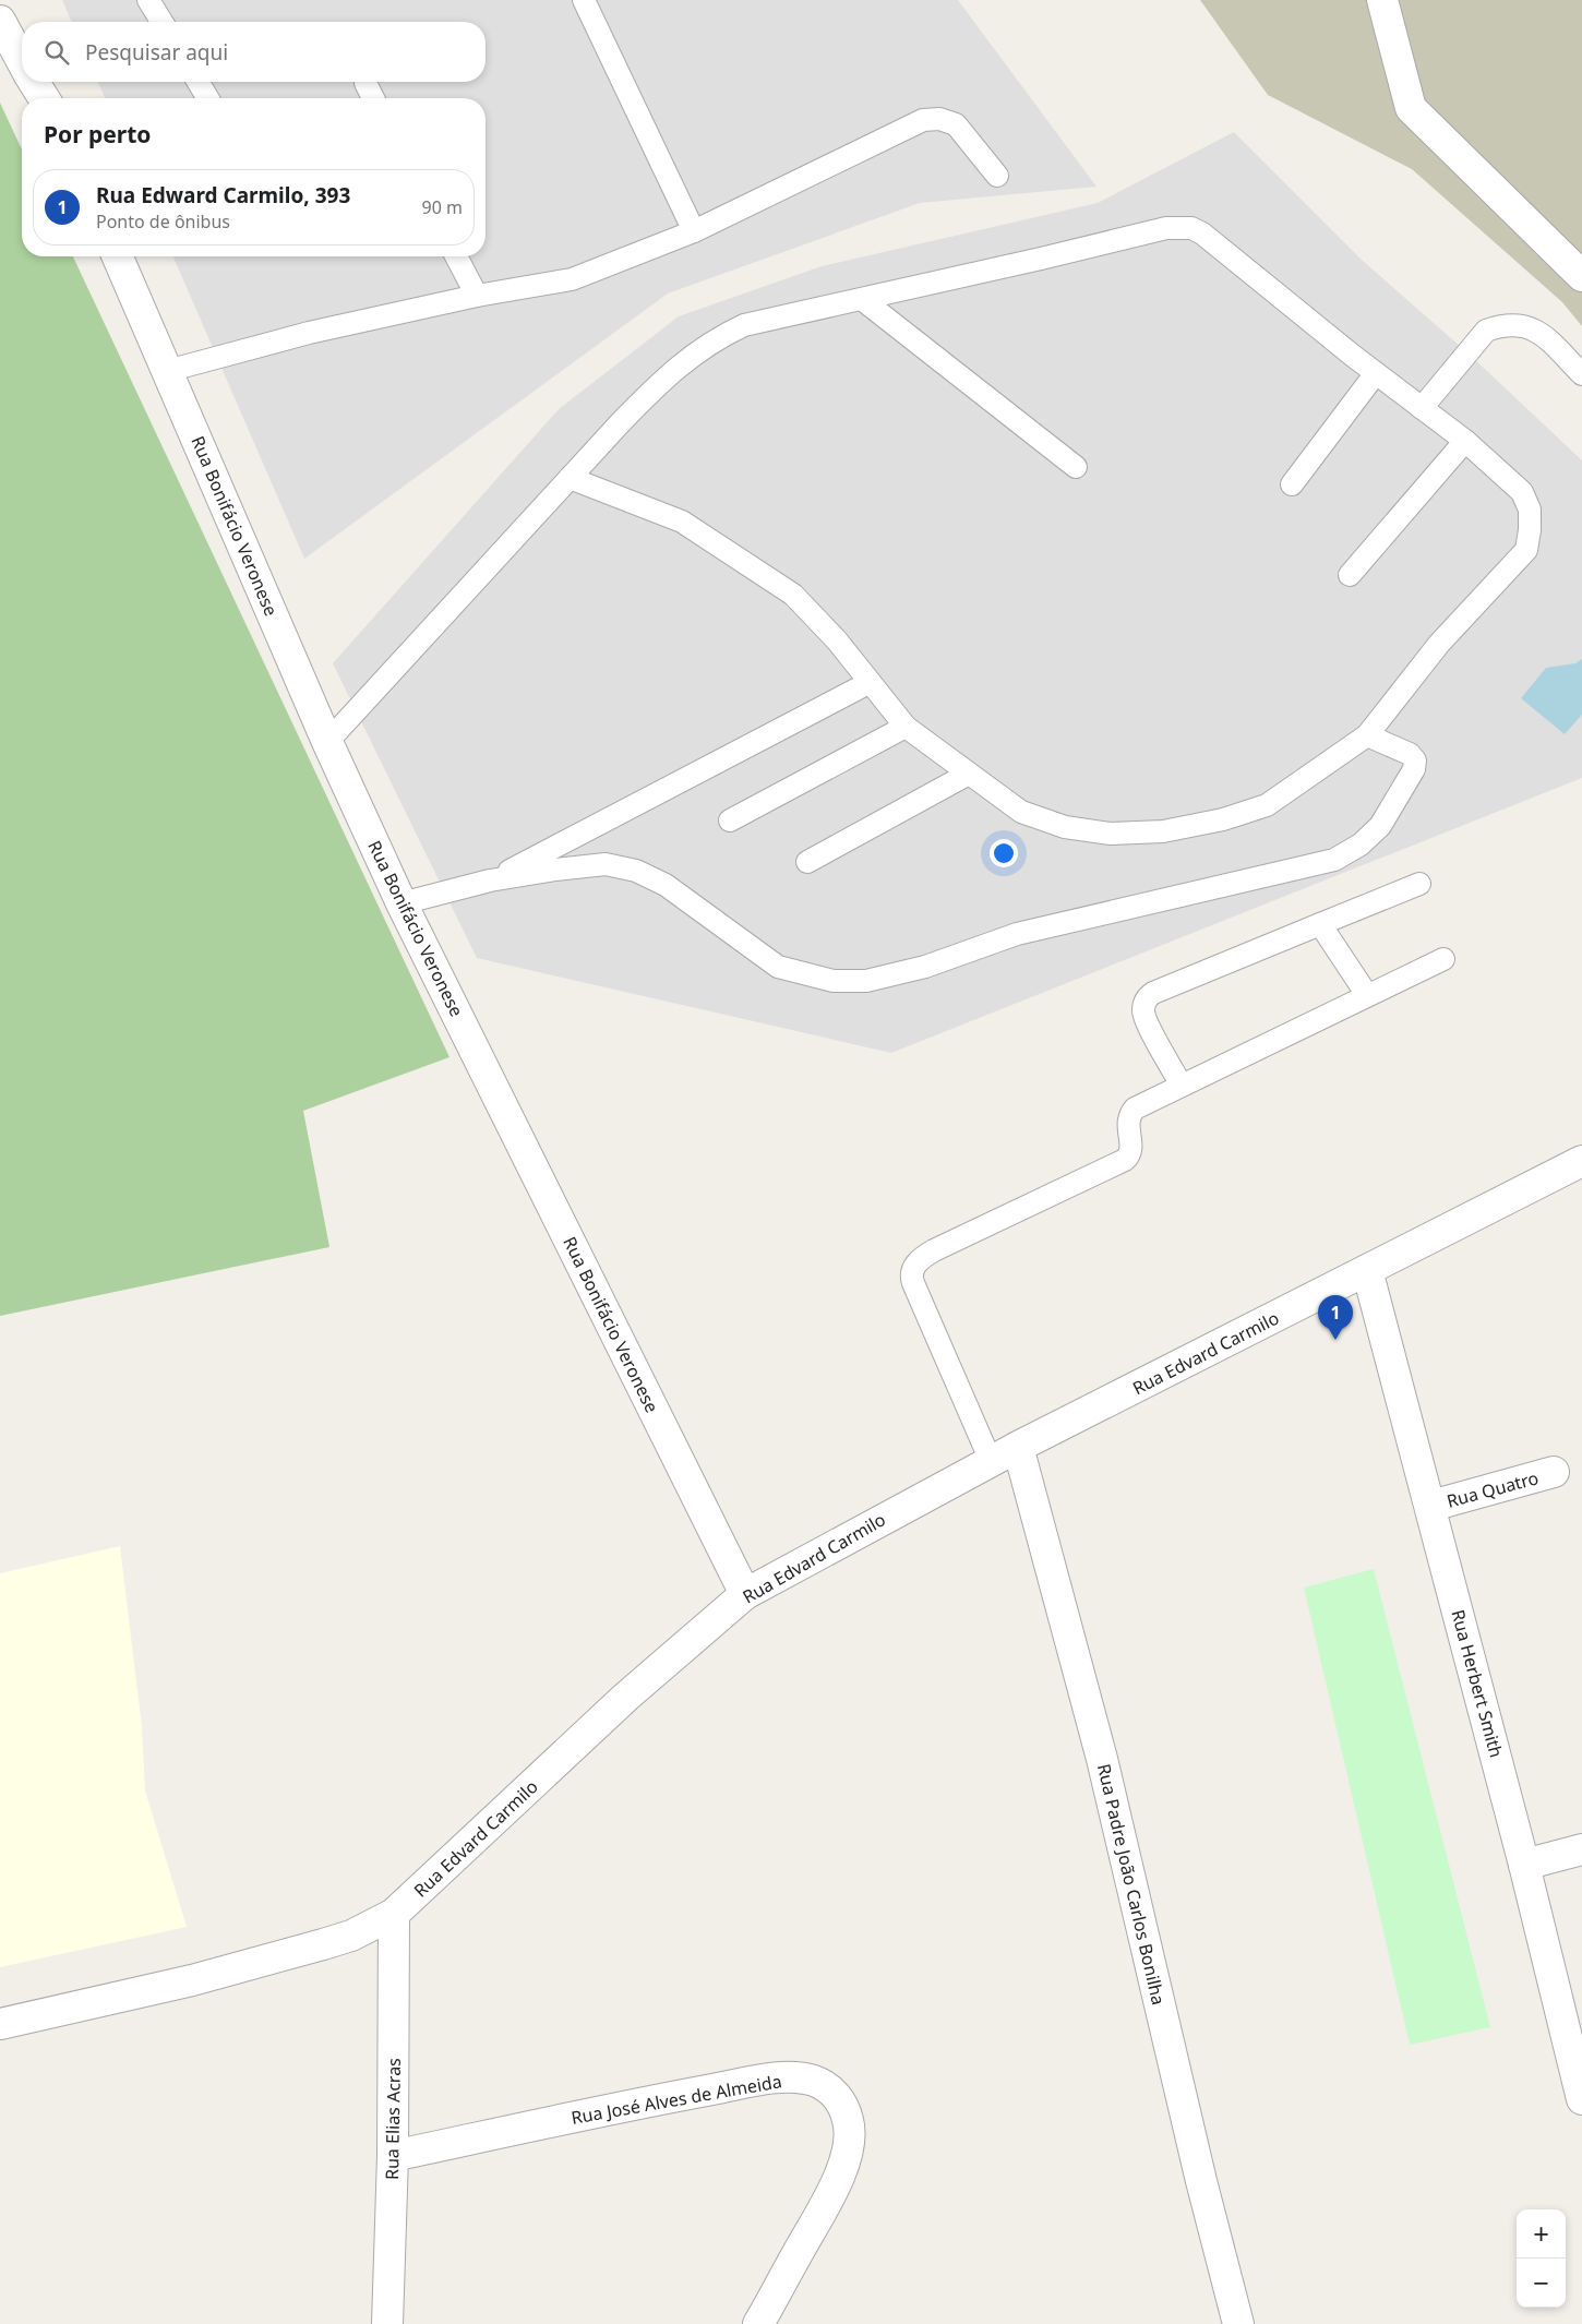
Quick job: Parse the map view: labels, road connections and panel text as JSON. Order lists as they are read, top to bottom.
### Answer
{
  "streets": {
    "street": [
      "Rua Bonifácio Veronese",
      "Rua Edvard Carmilo",
      "Rua Quatro",
      "Rua Herbert Smith",
      "Rua Padre João Carlos Bonilha",
      "Rua José Alves de Almeida",
      "Rua Elias Acras"
    ]
  },
  "crossings": [
    ["Rua Bonifácio Veronese", "Rua Edvard Carmilo"],
    ["Rua Edvard Carmilo", "Rua Herbert Smith"],
    ["Rua Edvard Carmilo", "Rua Padre João Carlos Bonilha"],
    ["Rua Edvard Carmilo", "Rua Elias Acras"],
    ["Rua Quatro", "Rua Herbert Smith"],
    ["Rua José Alves de Almeida", "Rua Elias Acras"]
  ],
  "page": {
    "search": "Pesquisar aqui",
    "heading": "Por perto",
    "list": [
      {
        "mark": "1",
        "name": "Rua Edward Carmilo, 393",
        "note": "Ponto de ônibus",
        "value": "90 m"
      }
    ],
    "pins": "1",
    "map_buttons": ["+", "−"]
  }
}
